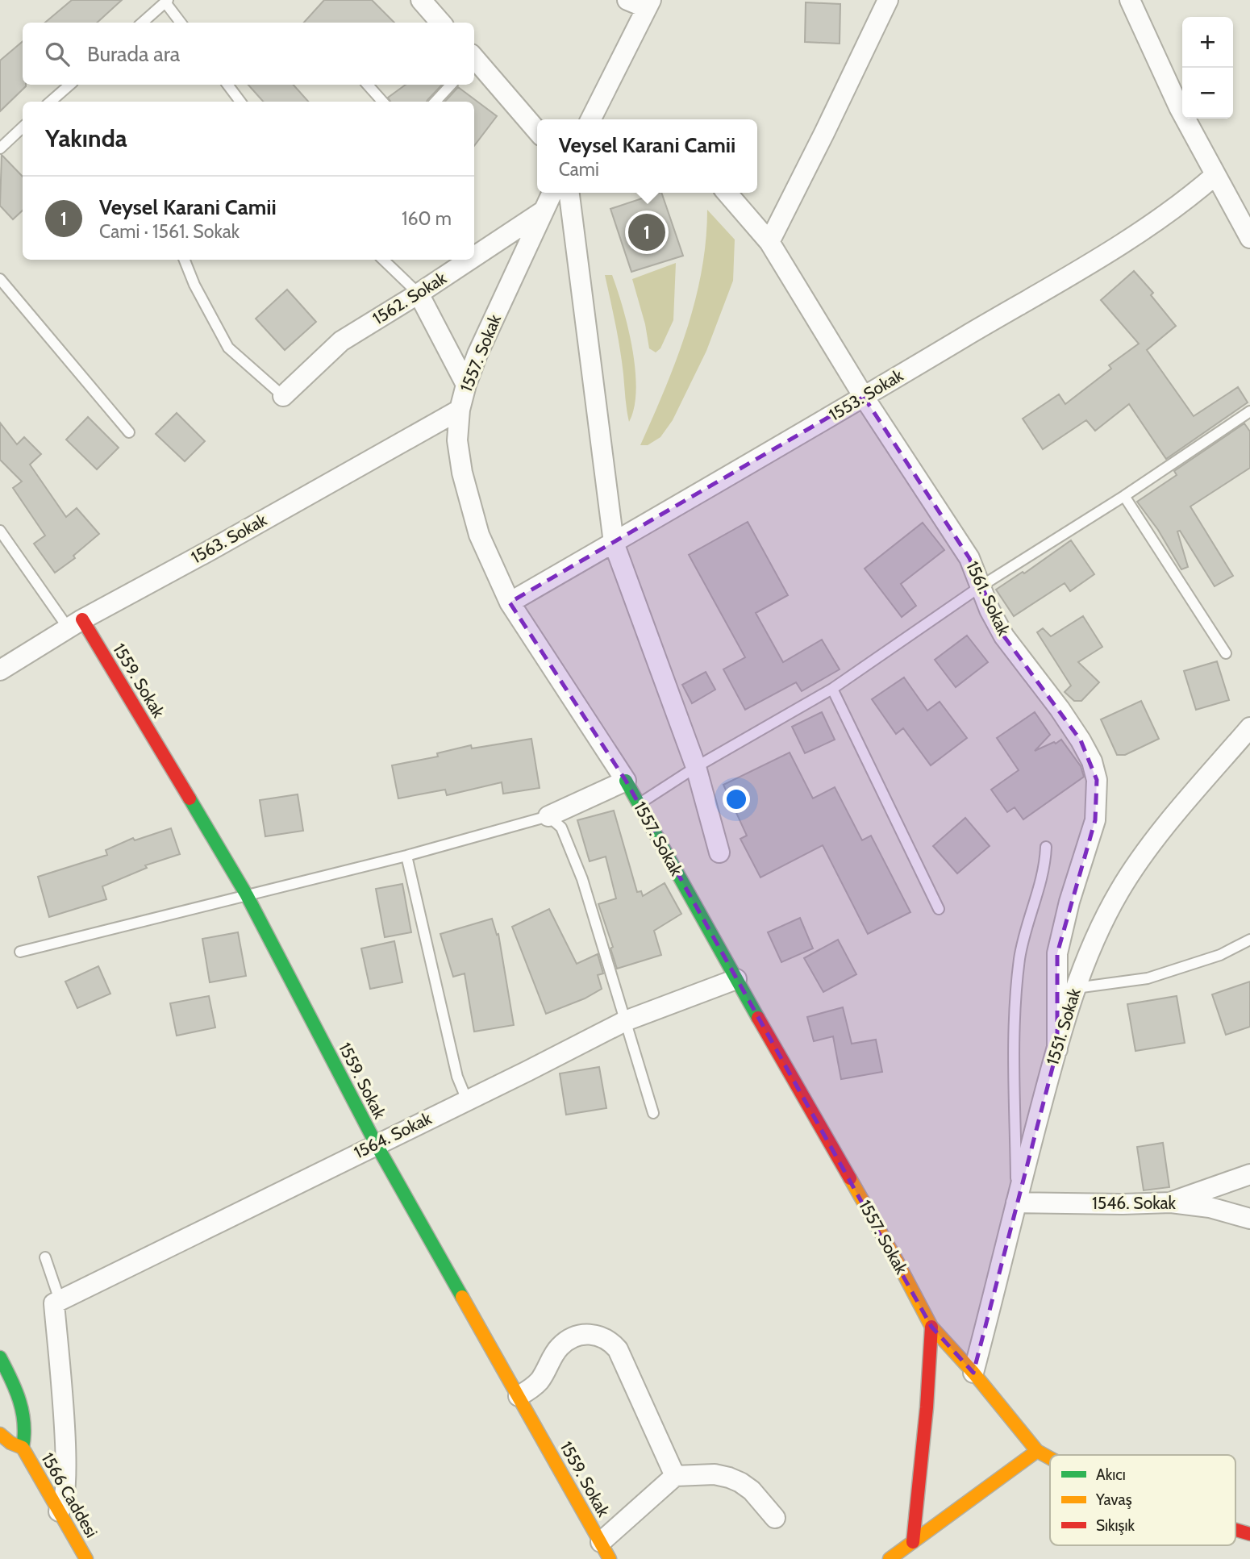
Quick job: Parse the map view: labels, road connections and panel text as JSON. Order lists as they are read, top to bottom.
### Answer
{
  "streets": {
    "street": [
      "1562. Sokak",
      "1557. Sokak",
      "1553. Sokak",
      "1563. Sokak",
      "1561. Sokak",
      "1559. Sokak",
      "1551. Sokak",
      "1564. Sokak",
      "1546. Sokak",
      "1566 Caddesi"
    ]
  },
  "crossings": [
    ["1562. Sokak", "1557. Sokak"],
    ["1557. Sokak", "1553. Sokak"],
    ["1557. Sokak", "1563. Sokak"],
    ["1557. Sokak", "1551. Sokak"],
    ["1557. Sokak", "1564. Sokak"],
    ["1553. Sokak", "1561. Sokak"],
    ["1563. Sokak", "1559. Sokak"],
    ["1561. Sokak", "1551. Sokak"],
    ["1559. Sokak", "1564. Sokak"],
    ["1551. Sokak", "1546. Sokak"]
  ],
  "legend": ["Akıcı", "Yavaş", "Sıkışık"],
  "page": {
    "map_buttons": ["+", "−"],
    "search": "Burada ara",
    "heading": "Yakında",
    "popup": ["Veysel Karani Camii", "Cami"],
    "list": [
      {
        "mark": "1",
        "name": "Veysel Karani Camii",
        "note": "Cami · 1561. Sokak",
        "value": "160 m"
      }
    ],
    "pins": "1"
  }
}
